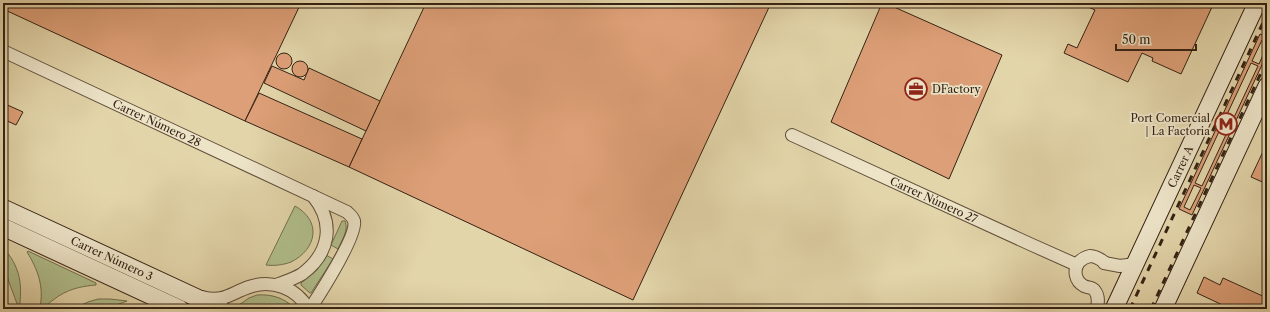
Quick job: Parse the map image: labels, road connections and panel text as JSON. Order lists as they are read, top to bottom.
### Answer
{
  "streets": {
    "main road": ["Carrer A", "Carrer Número 3"],
    "street": ["Carrer Número 28", "Carrer Número 27"]
  },
  "places": {
    "office": ["DFactory"],
    "metro station": ["Port Comercial | La Factoria"]
  },
  "scale_bar": "50 m"
}
